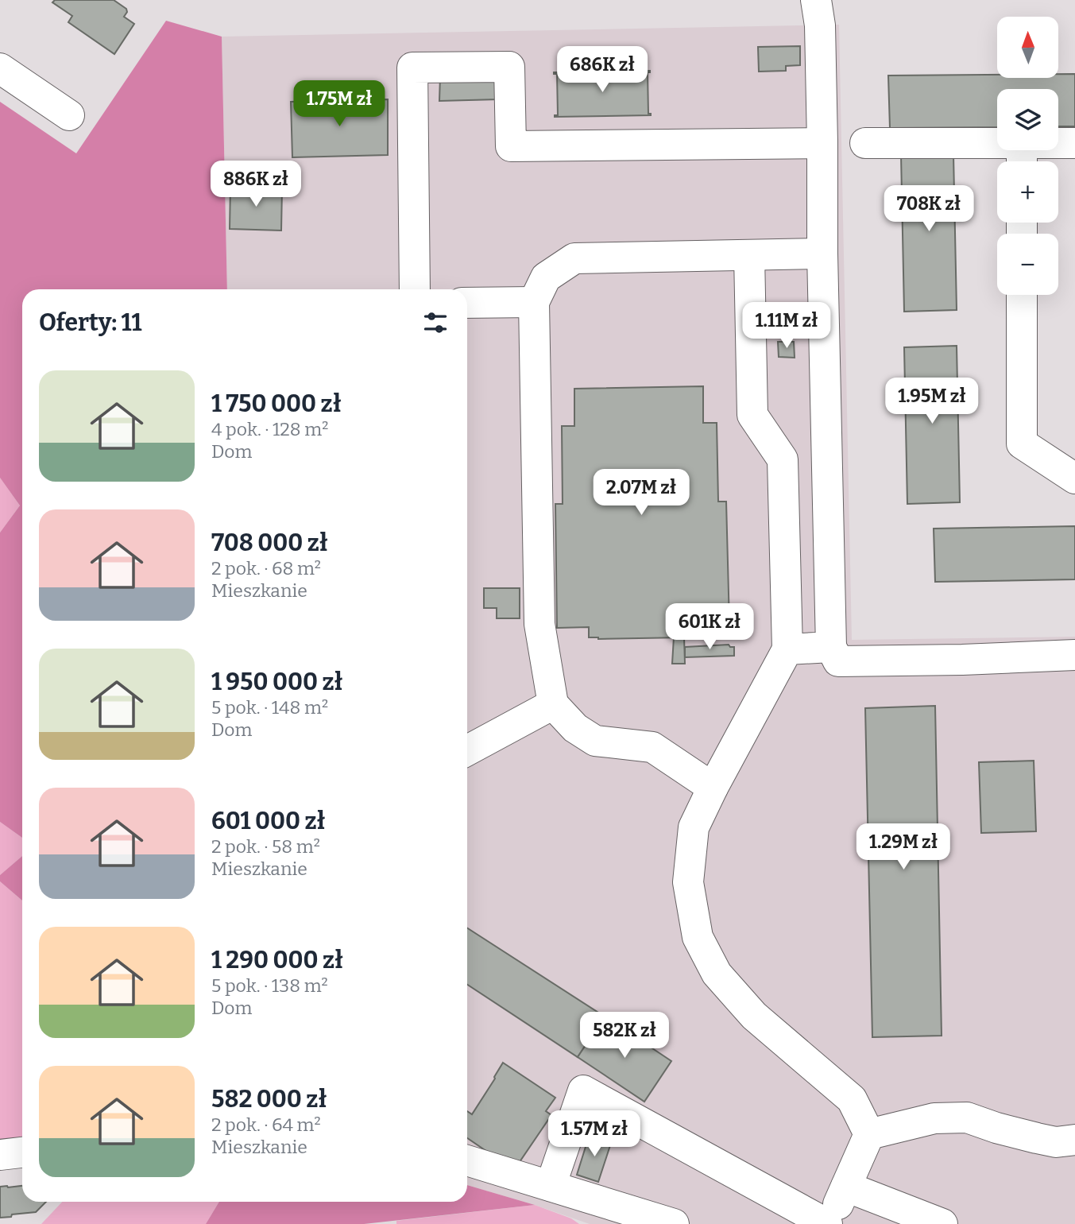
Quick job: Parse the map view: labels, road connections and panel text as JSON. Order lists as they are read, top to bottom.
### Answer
{
  "north": "top",
  "page": {
    "map_buttons": ["+", "−"],
    "price": [
      "686K zł",
      "1.75M zł",
      "886K zł",
      "708K zł",
      "1.11M zł",
      "1.95M zł",
      "2.07M zł",
      "601K zł",
      "1.29M zł",
      "582K zł",
      "1.57M zł"
    ],
    "heading": "Oferty: 11",
    "list": [
      {
        "name": "1 750 000 zł",
        "note": "4 pok. · 128 m² · Dom"
      },
      {
        "name": "708 000 zł",
        "note": "2 pok. · 68 m² · Mieszkanie"
      },
      {
        "name": "1 950 000 zł",
        "note": "5 pok. · 148 m² · Dom"
      },
      {
        "name": "601 000 zł",
        "note": "2 pok. · 58 m² · Mieszkanie"
      },
      {
        "name": "1 290 000 zł",
        "note": "5 pok. · 138 m² · Dom"
      },
      {
        "name": "582 000 zł",
        "note": "2 pok. · 64 m² · Mieszkanie"
      }
    ]
  }
}
